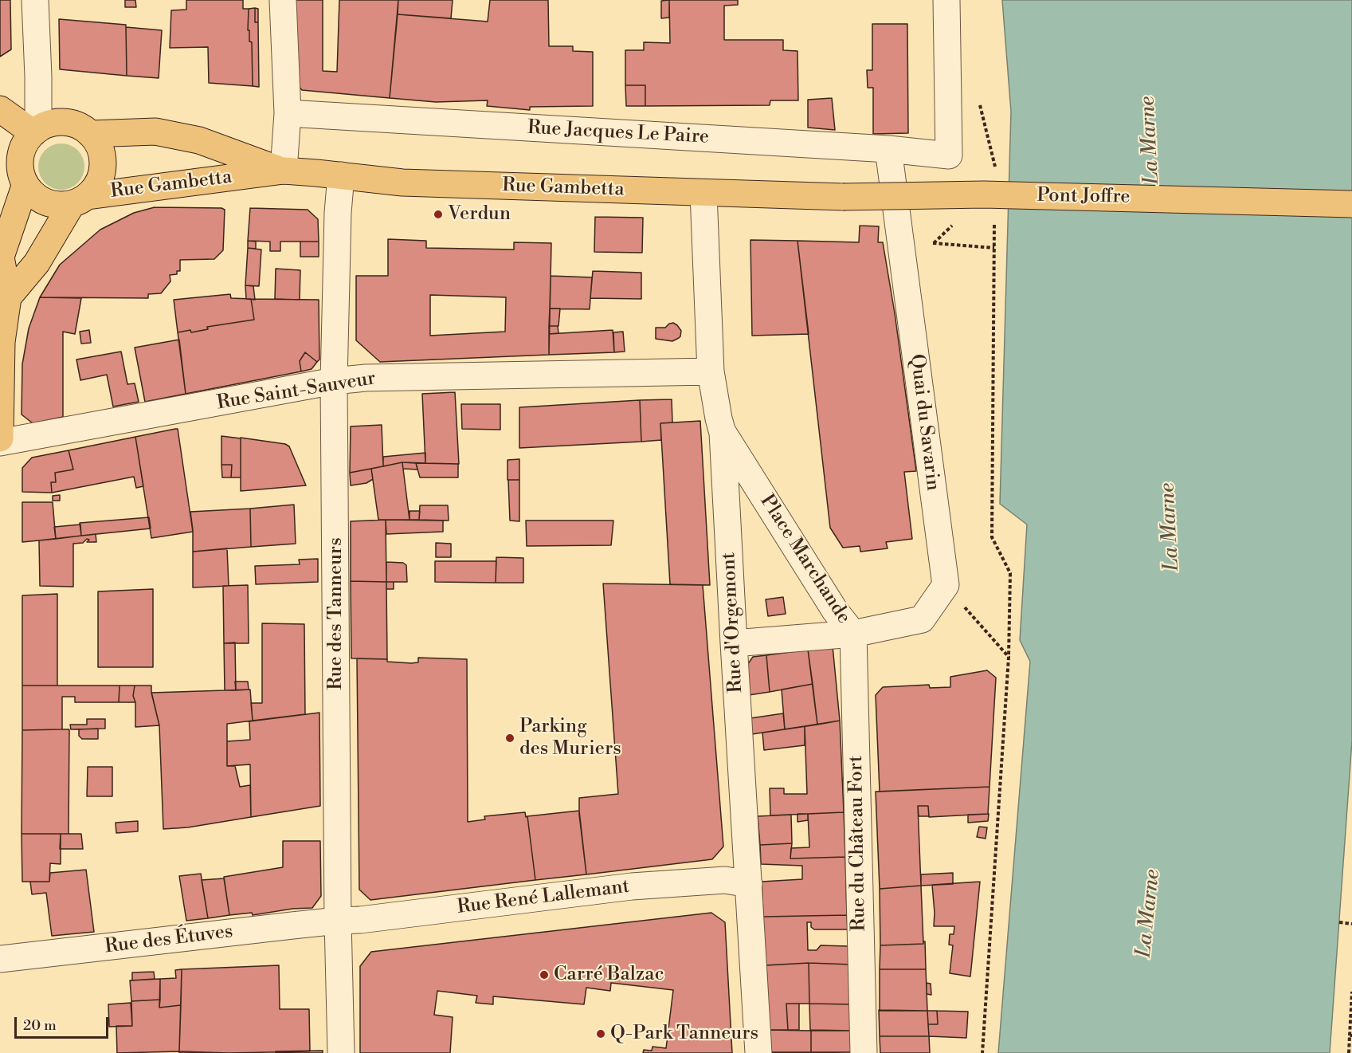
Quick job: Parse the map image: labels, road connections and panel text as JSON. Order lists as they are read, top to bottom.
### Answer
{
  "streets": {
    "main road": ["Rue Gambetta", "Pont Joffre"],
    "street": [
      "Rue Jacques Le Paire",
      "Rue Saint-Sauveur",
      "Quai du Savarin",
      "Place Marchande",
      "Rue des Tanneurs",
      "Rue d'Orgemont",
      "Rue du Château Fort",
      "Rue René Lallemant",
      "Rue des Étuves"
    ]
  },
  "crossings": [
    ["Rue Jacques Le Paire", "Quai du Savarin"],
    ["Rue Gambetta", "Pont Joffre"],
    ["Rue Gambetta", "Rue des Tanneurs"],
    ["Rue Gambetta", "Rue d'Orgemont"],
    ["Rue Saint-Sauveur", "Rue des Tanneurs"],
    ["Rue Saint-Sauveur", "Rue d'Orgemont"],
    ["Place Marchande", "Rue d'Orgemont"],
    ["Place Marchande", "Rue du Château Fort"],
    ["Rue des Tanneurs", "Rue René Lallemant"],
    ["Rue des Tanneurs", "Rue des Étuves"],
    ["Rue d'Orgemont", "Rue René Lallemant"],
    ["Rue René Lallemant", "Rue des Étuves"]
  ],
  "water": ["La Marne"],
  "places": [
    "Verdun",
    "Parking des Muriers",
    "Carré Balzac",
    "Q-Park Tanneurs"
  ],
  "scale_bar": "20 m"
}
